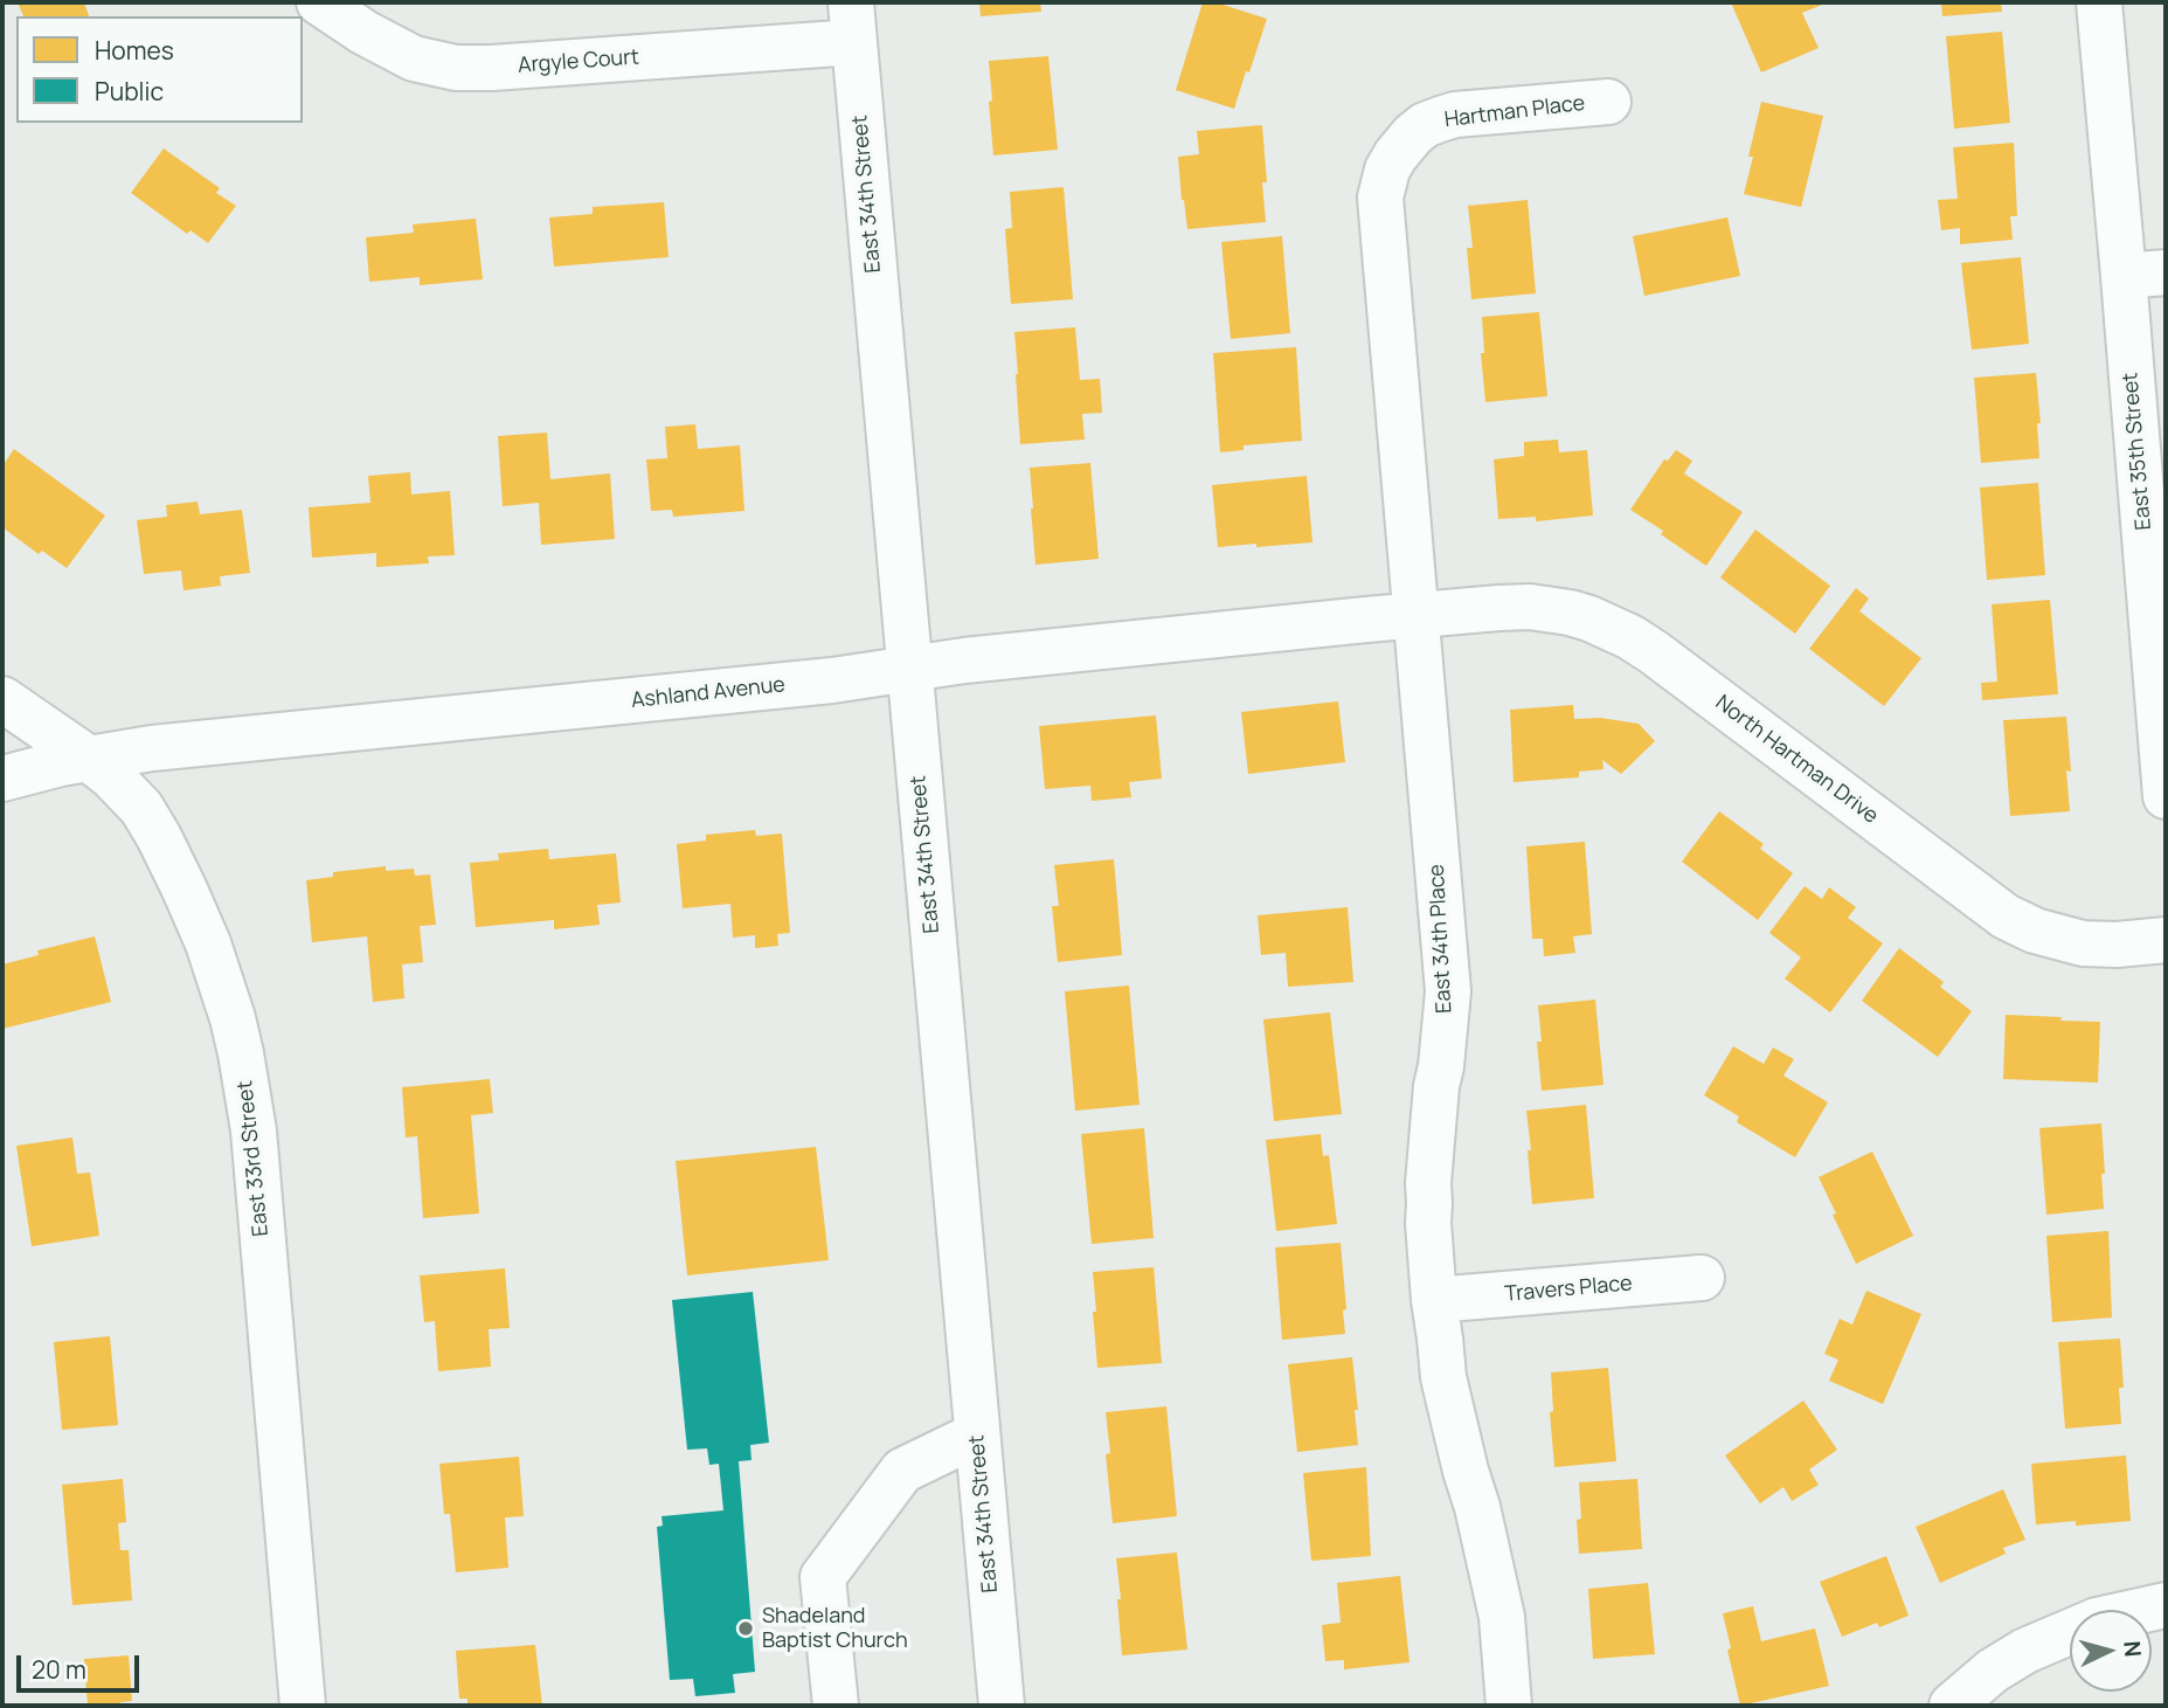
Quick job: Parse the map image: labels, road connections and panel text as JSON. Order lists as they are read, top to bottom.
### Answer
{
  "streets": {
    "street": [
      "Argyle Court",
      "Hartman Place",
      "East 34th Street",
      "East 35th Street",
      "Ashland Avenue",
      "North Hartman Drive",
      "East 34th Place",
      "East 33rd Street",
      "Travers Place"
    ]
  },
  "crossings": [
    ["Argyle Court", "East 34th Street"],
    ["Hartman Place", "East 34th Place"],
    ["East 34th Street", "Ashland Avenue"],
    ["Ashland Avenue", "North Hartman Drive"],
    ["Ashland Avenue", "East 34th Place"],
    ["Ashland Avenue", "East 33rd Street"],
    ["North Hartman Drive", "East 34th Place"],
    ["East 34th Place", "Travers Place"]
  ],
  "places": ["Shadeland Baptist Church"],
  "legend": ["Homes", "Public"],
  "scale_bar": "20 m",
  "north": "right"
}
